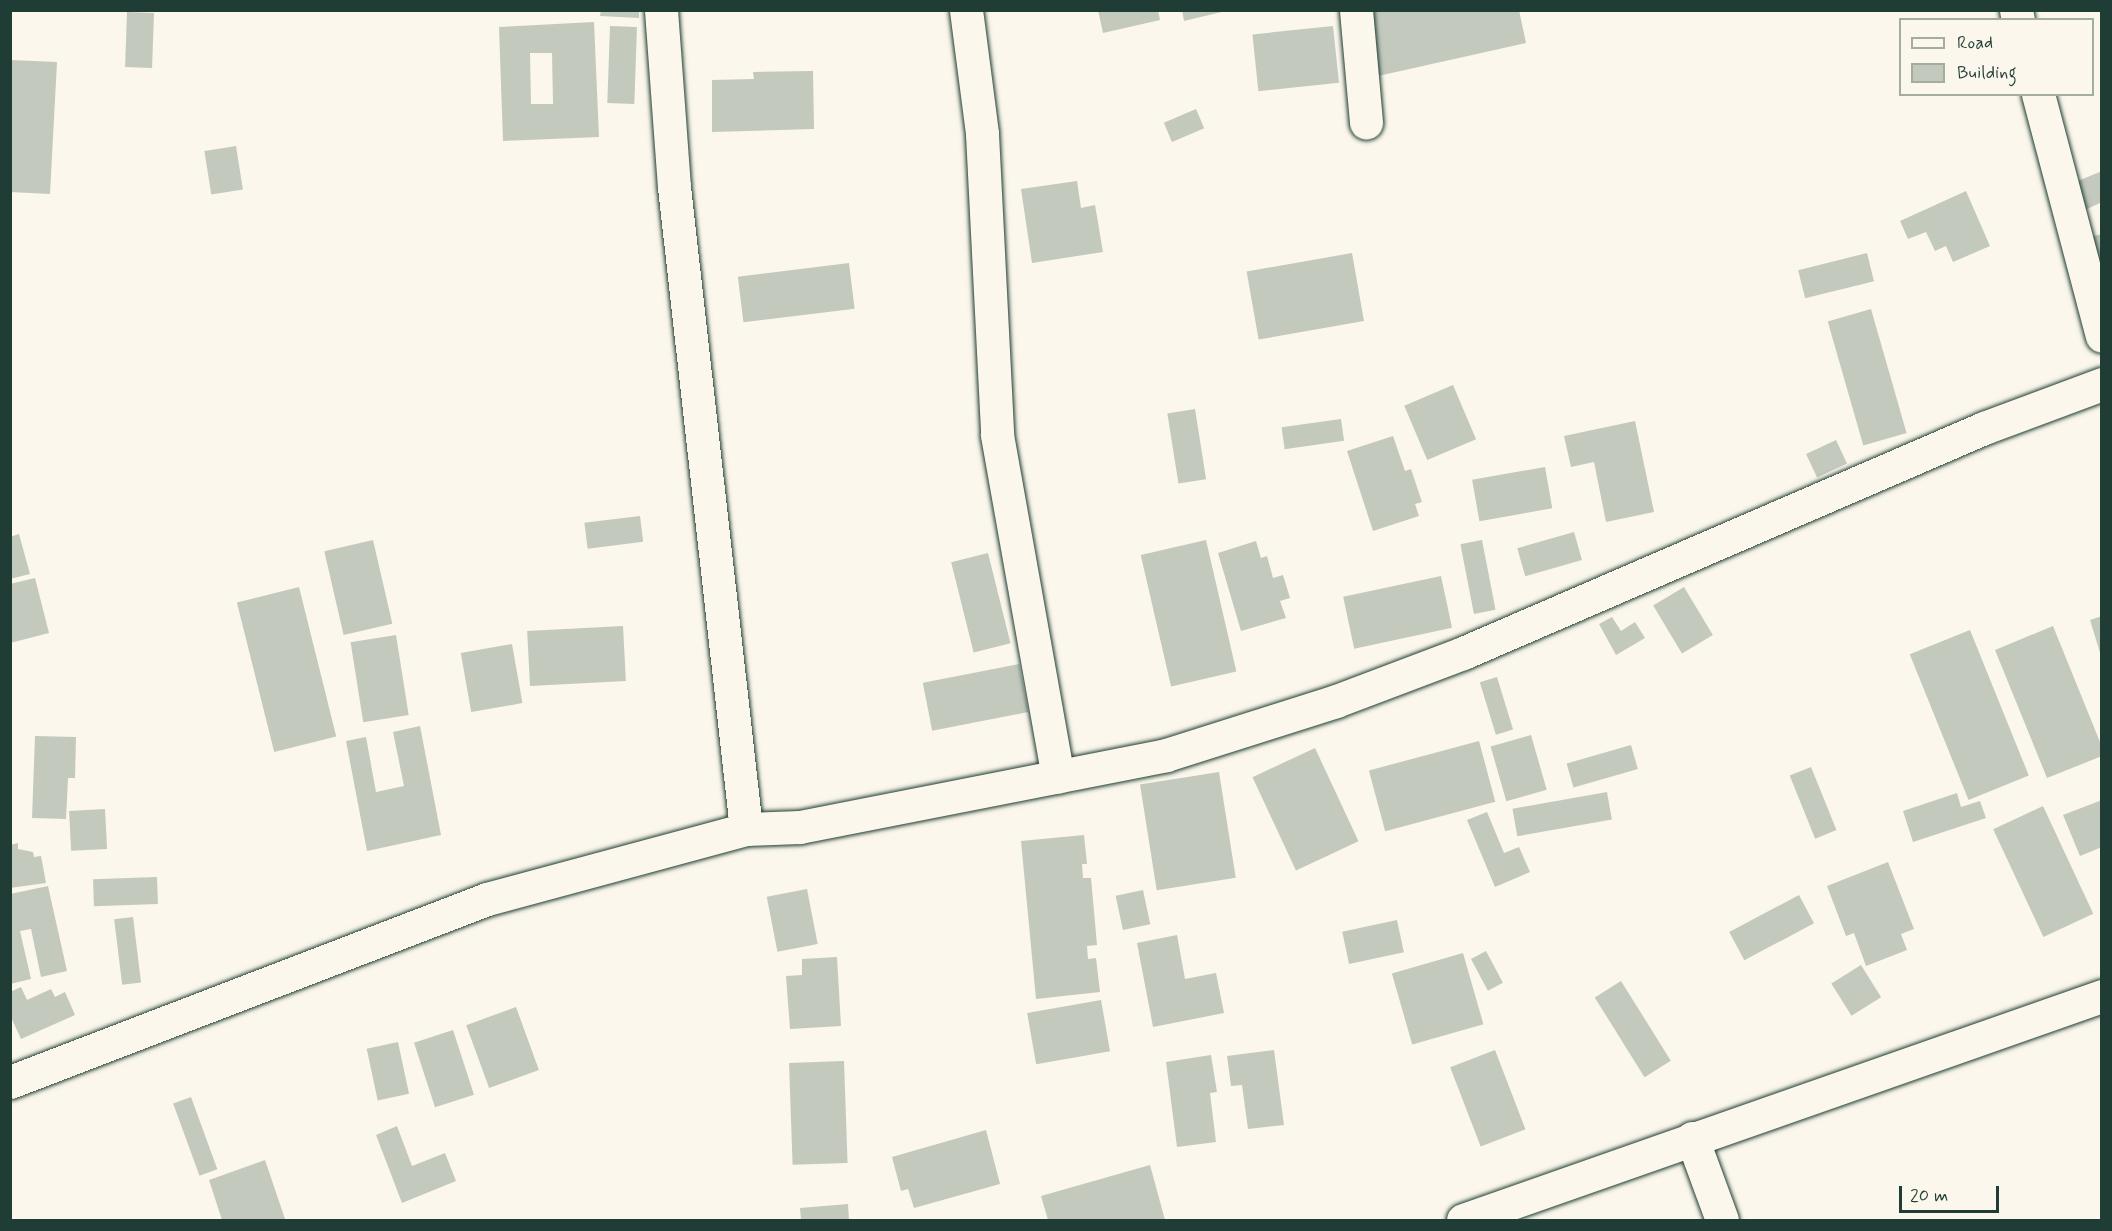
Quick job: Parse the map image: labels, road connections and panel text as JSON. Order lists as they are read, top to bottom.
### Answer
{
  "legend": ["Road", "Building"],
  "scale_bar": "20 m"
}
